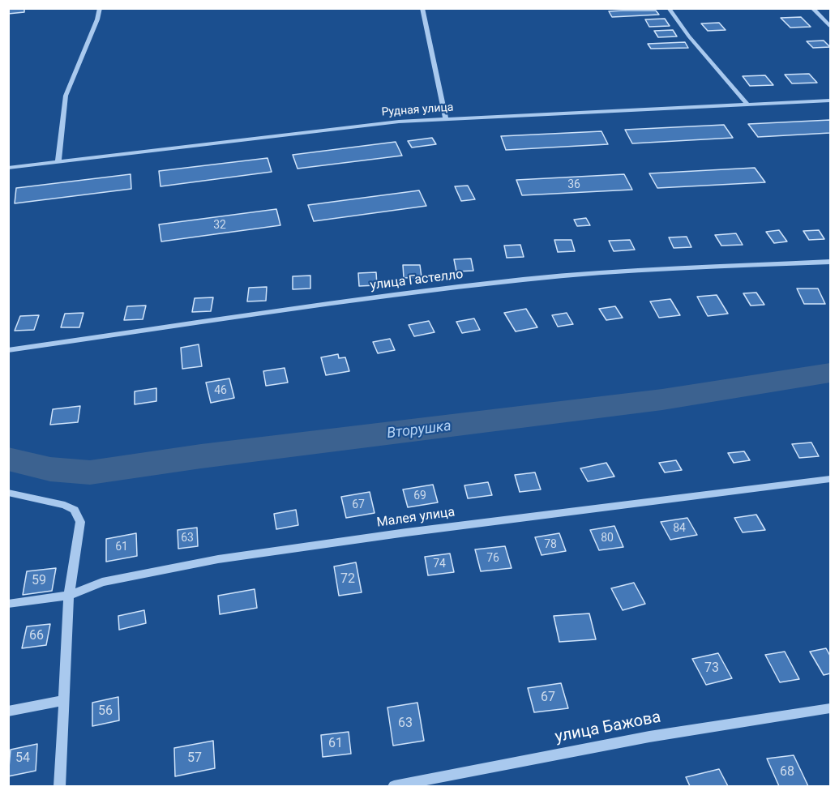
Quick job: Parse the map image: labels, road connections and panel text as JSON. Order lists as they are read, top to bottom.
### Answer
{
  "streets": {
    "street": [
      "Рудная улица",
      "улица Гастелло",
      "Малея улица",
      "улица Бажова"
    ]
  },
  "water": ["Вторушка"],
  "house_numbers": [
    "36",
    "32",
    "46",
    "69",
    "67",
    "84",
    "63",
    "80",
    "78",
    "61",
    "76",
    "74",
    "72",
    "59",
    "66",
    "73",
    "67",
    "56",
    "63",
    "61",
    "54",
    "57",
    "68"
  ]
}
